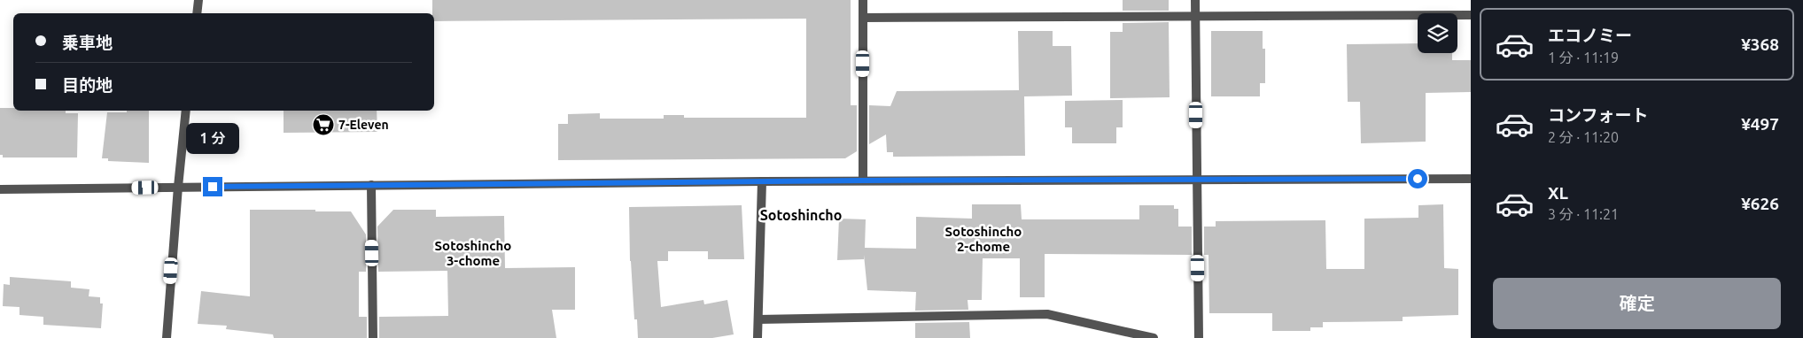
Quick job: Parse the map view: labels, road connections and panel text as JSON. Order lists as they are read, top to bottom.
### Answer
{
  "districts": ["Sotoshincho", "Sotoshincho 2-chome", "Sotoshincho 3-chome"],
  "places": {
    "supermarket": ["7-Eleven"]
  },
  "page": {
    "list": [
      {
        "name": "エコノミー",
        "note": "1 分 · 11:19",
        "value": "¥368"
      },
      {
        "name": "コンフォート",
        "note": "2 分 · 11:20",
        "value": "¥497"
      },
      {
        "name": "XL",
        "note": "3 分 · 11:21",
        "value": "¥626"
      }
    ],
    "banner": ["乗車地", "目的地"],
    "bubble": "1 分",
    "buttons": "確定"
  }
}
